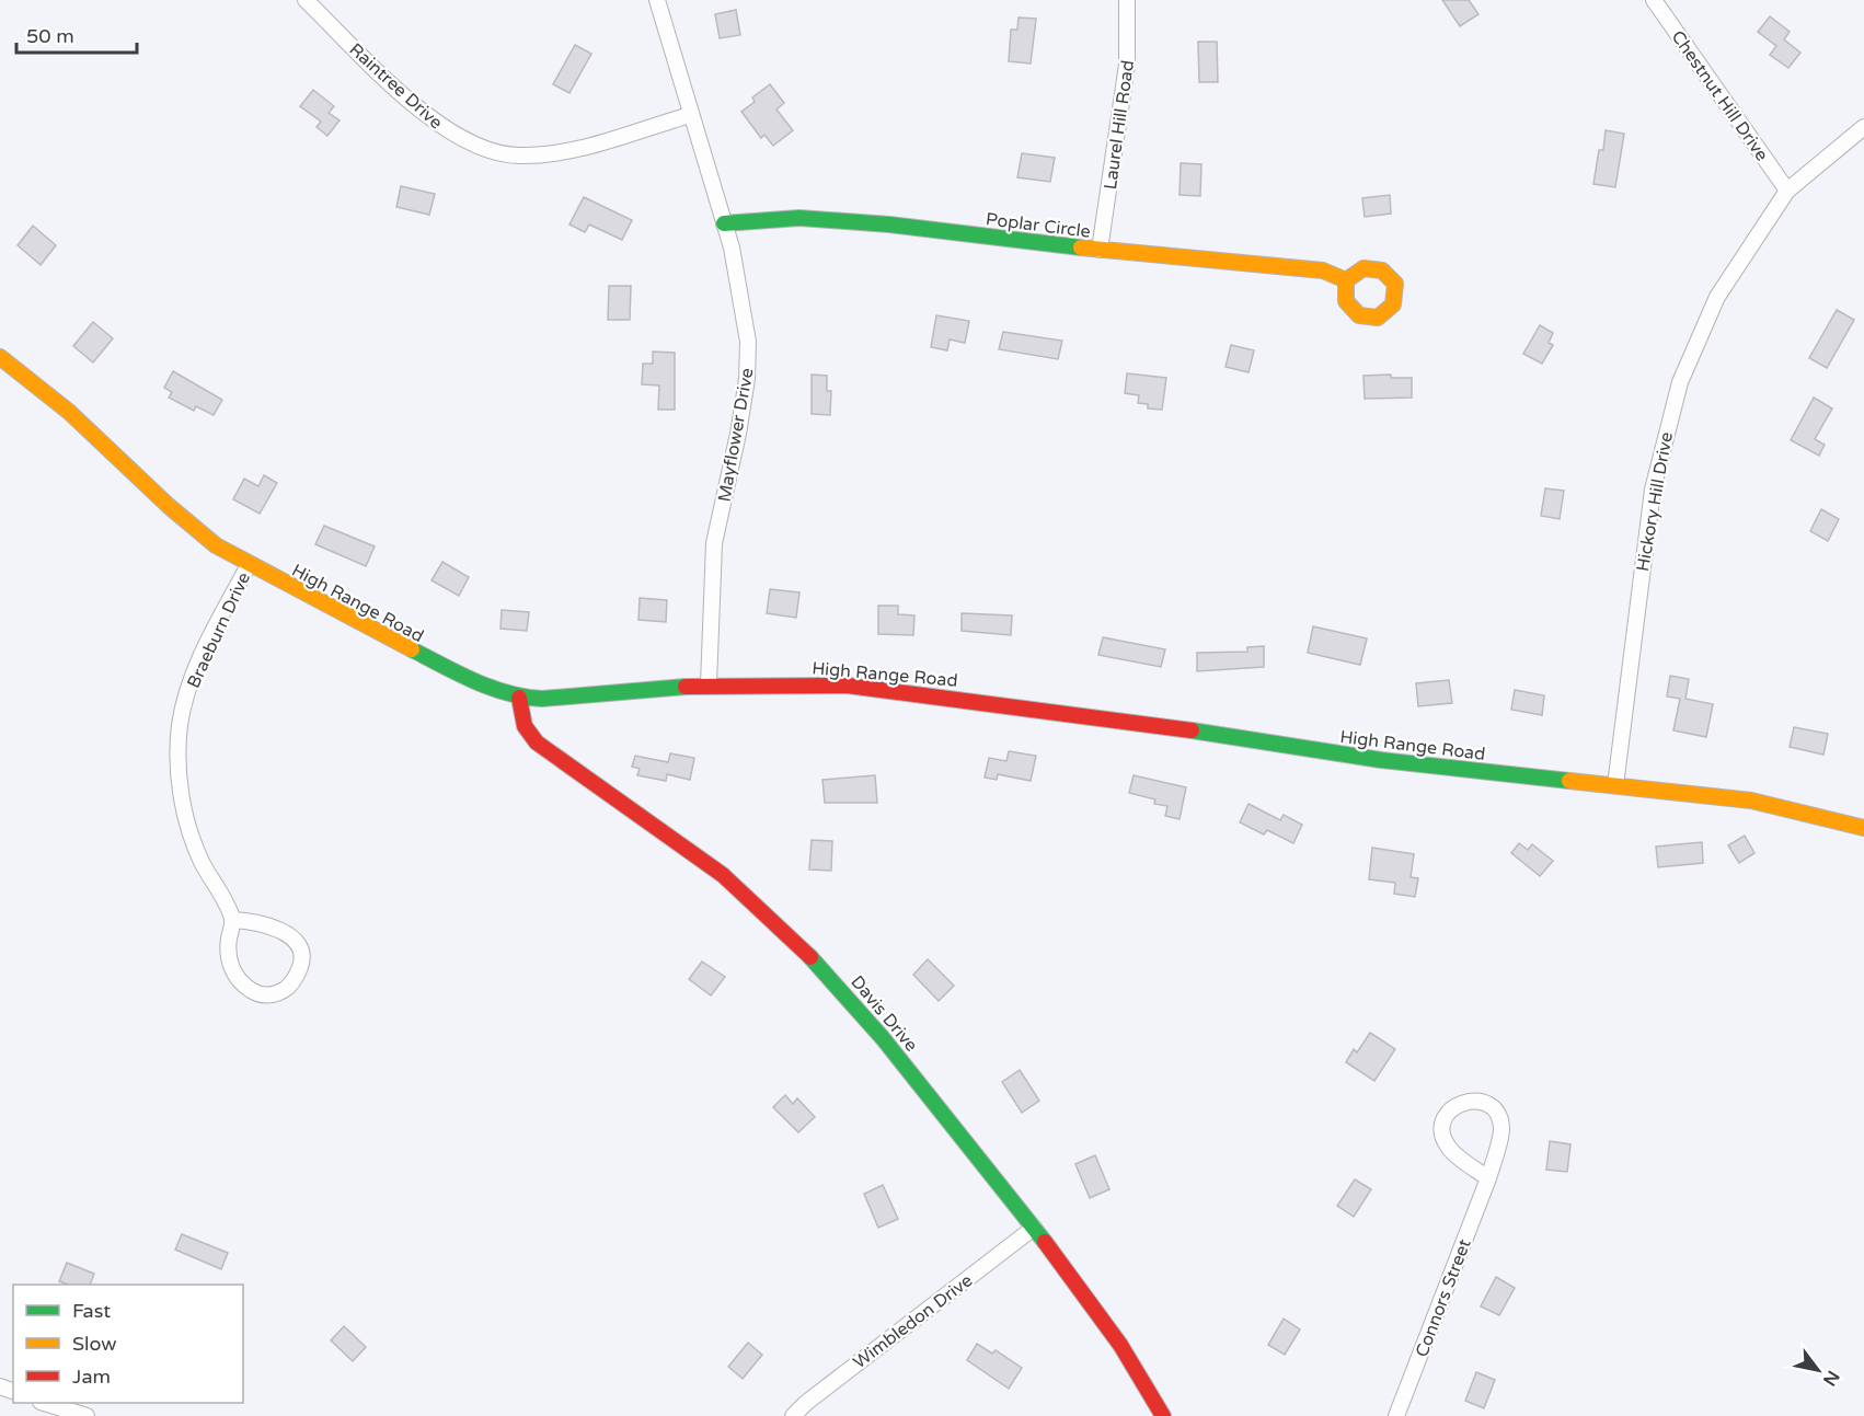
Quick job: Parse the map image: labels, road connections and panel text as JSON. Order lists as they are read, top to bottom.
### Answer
{
  "streets": {
    "street": [
      "Raintree Drive",
      "Chestnut Hill Drive",
      "Laurel Hill Road",
      "Poplar Circle",
      "Mayflower Drive",
      "Hickory Hill Drive",
      "High Range Road",
      "Braeburn Drive",
      "Davis Drive",
      "Connors Street",
      "Wimbledon Drive"
    ]
  },
  "crossings": [
    ["Raintree Drive", "Mayflower Drive"],
    ["Chestnut Hill Drive", "Hickory Hill Drive"],
    ["Laurel Hill Road", "Poplar Circle"],
    ["Poplar Circle", "Mayflower Drive"],
    ["Mayflower Drive", "High Range Road"],
    ["Hickory Hill Drive", "High Range Road"],
    ["High Range Road", "Braeburn Drive"],
    ["High Range Road", "Davis Drive"],
    ["Davis Drive", "Wimbledon Drive"]
  ],
  "legend": ["Fast", "Slow", "Jam"],
  "scale_bar": "50 m",
  "north": "bottom right"
}
